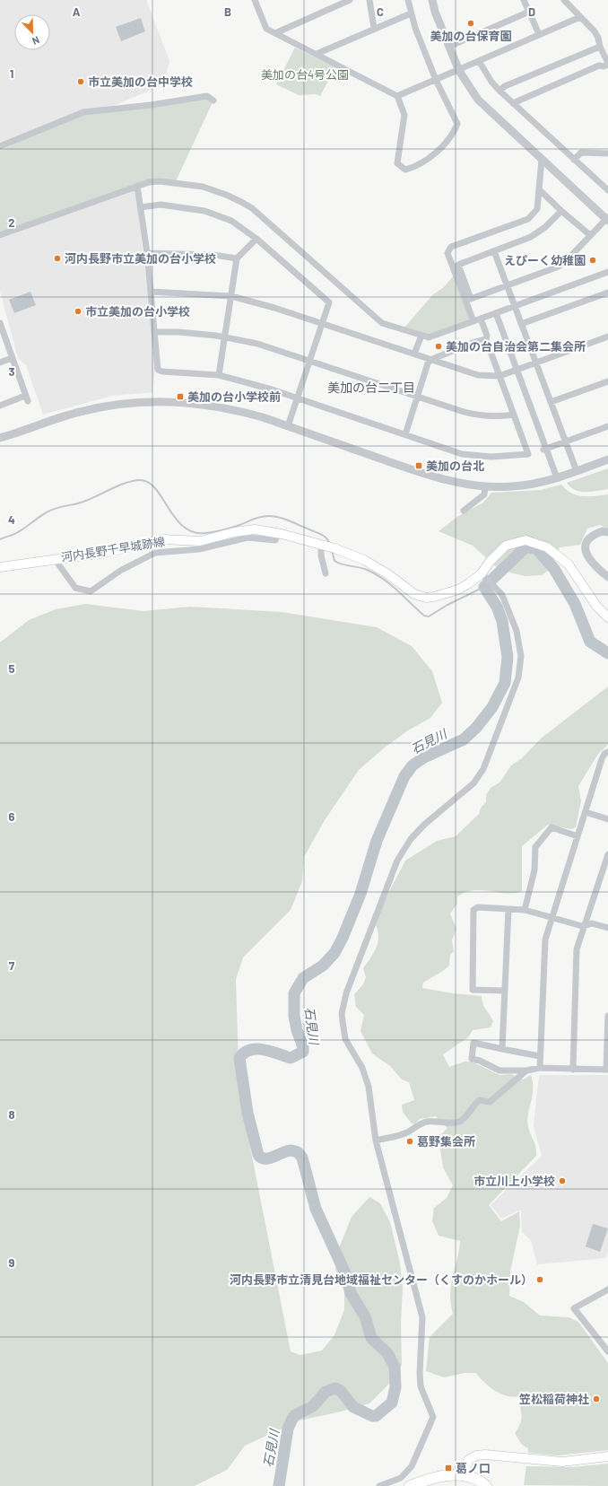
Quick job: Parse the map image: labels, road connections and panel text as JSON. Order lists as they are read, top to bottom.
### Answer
{
  "streets": {
    "main road": ["河内長野千早城跡線"]
  },
  "districts": ["美加の台二丁目"],
  "water": ["石見川"],
  "parks": ["美加の台4号公園"],
  "places": {
    "other": [
      "美加の台保育園",
      "市立美加の台中学校",
      "河内長野市立美加の台小学校",
      "えぴーく幼稚園",
      "市立美加の台小学校",
      "美加の台自治会第二集会所",
      "葛野集会所",
      "市立川上小学校",
      "河内長野市立清見台地域福祉センター（くすのかホール）",
      "笠松稲荷神社"
    ],
    "transit": ["美加の台小学校前", "美加の台北", "葛ノ口"]
  },
  "north": "bottom right",
  "grid": {
    "columns": [
      "A",
      "B",
      "C",
      "D"
    ],
    "rows": [
      "1",
      "2",
      "3",
      "4",
      "5",
      "6",
      "7",
      "8",
      "9"
    ]
  }
}
